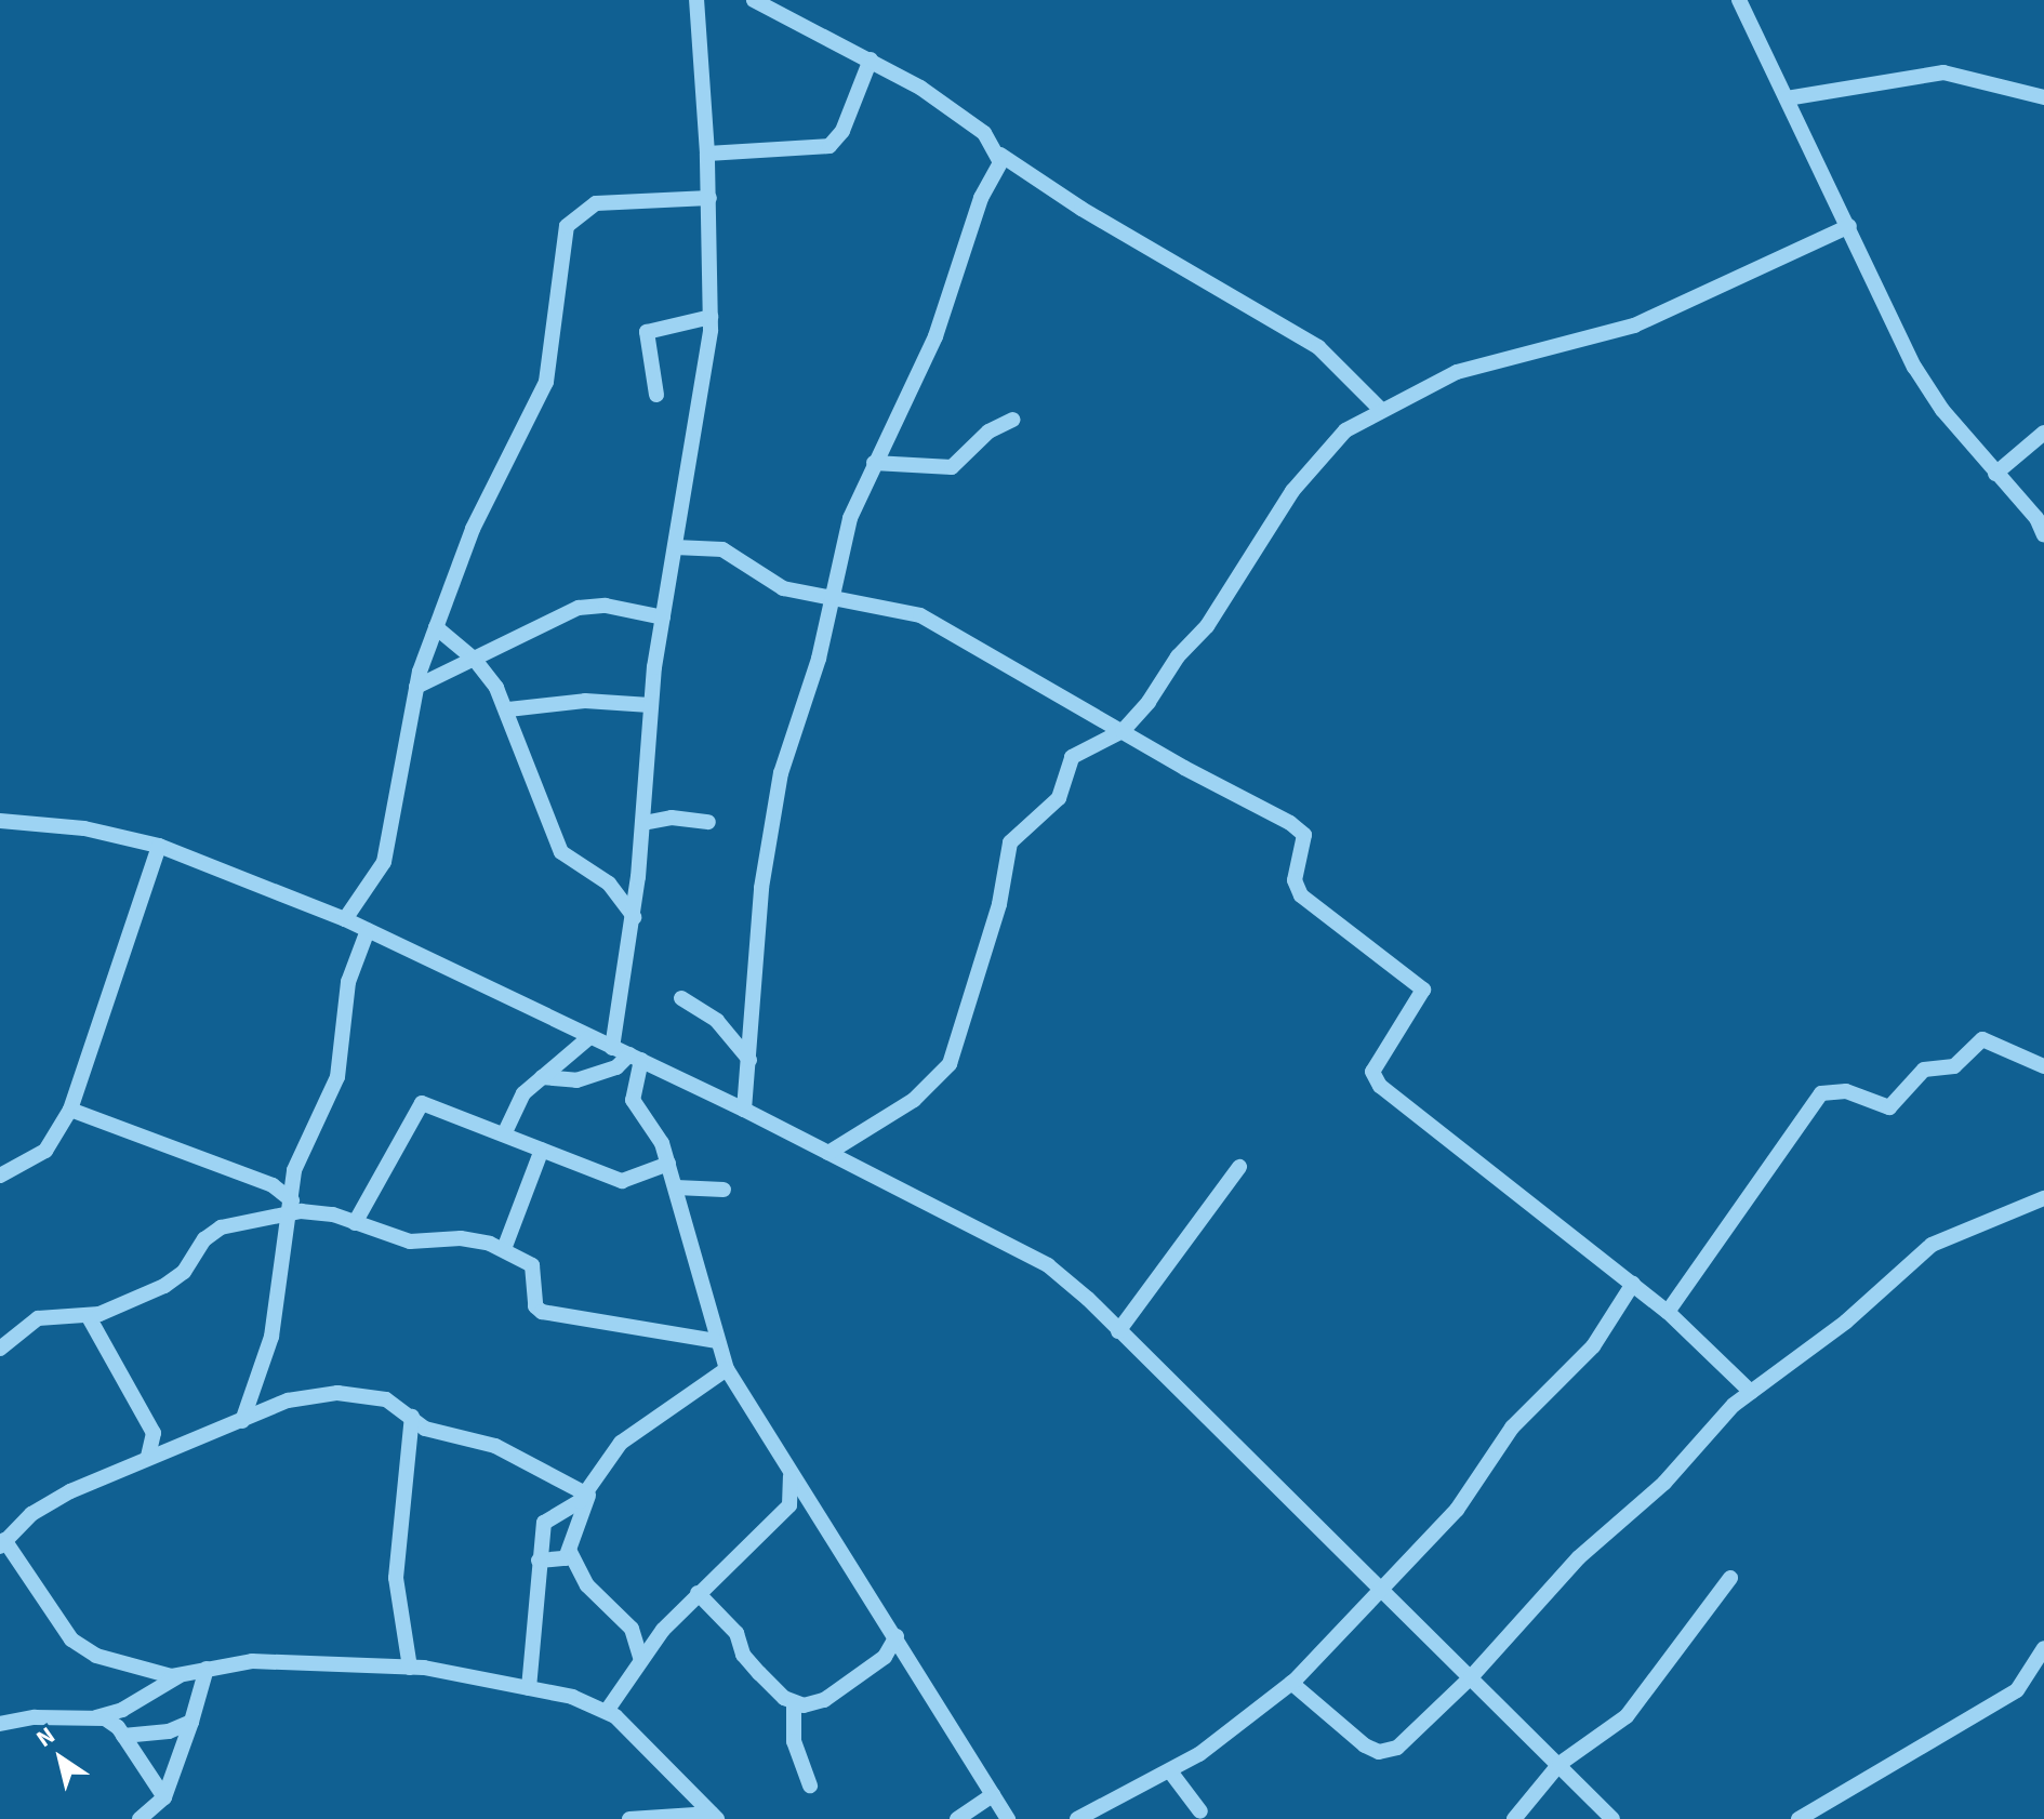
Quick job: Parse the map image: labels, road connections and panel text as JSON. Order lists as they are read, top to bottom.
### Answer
{
  "north": "top left"
}
